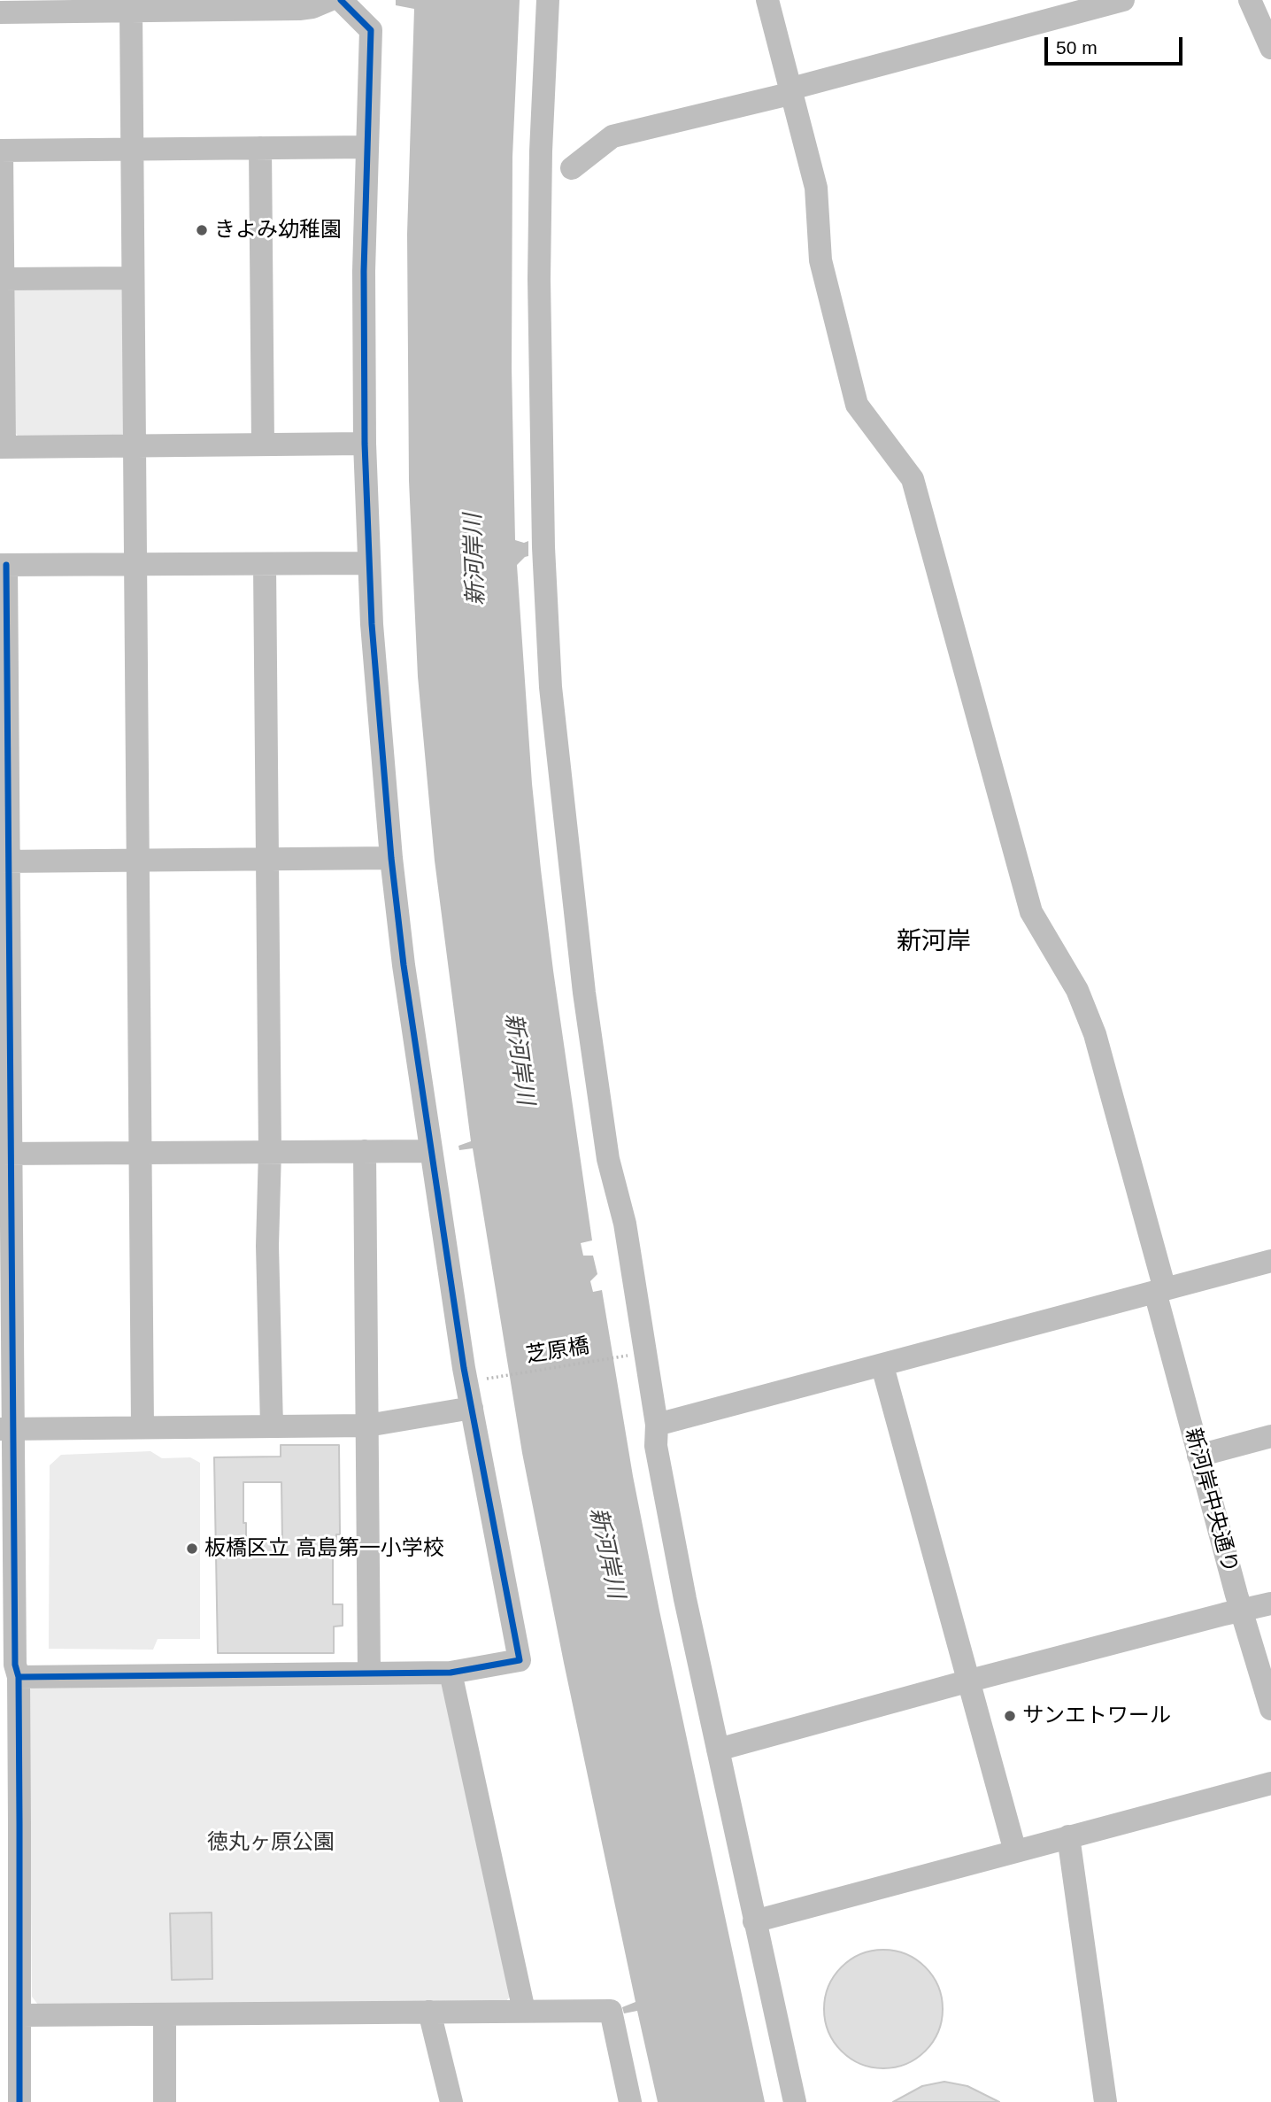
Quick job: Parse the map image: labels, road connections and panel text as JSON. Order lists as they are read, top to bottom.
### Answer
{
  "streets": {
    "street": ["新河岸中央通り"],
    "path": ["芝原橋"]
  },
  "districts": ["新河岸"],
  "water": ["新河岸川"],
  "parks": ["徳丸ヶ原公園"],
  "places": ["きよみ幼稚園", "板橋区立 高島第一小学校", "サンエトワール"],
  "scale_bar": "50 m"
}
